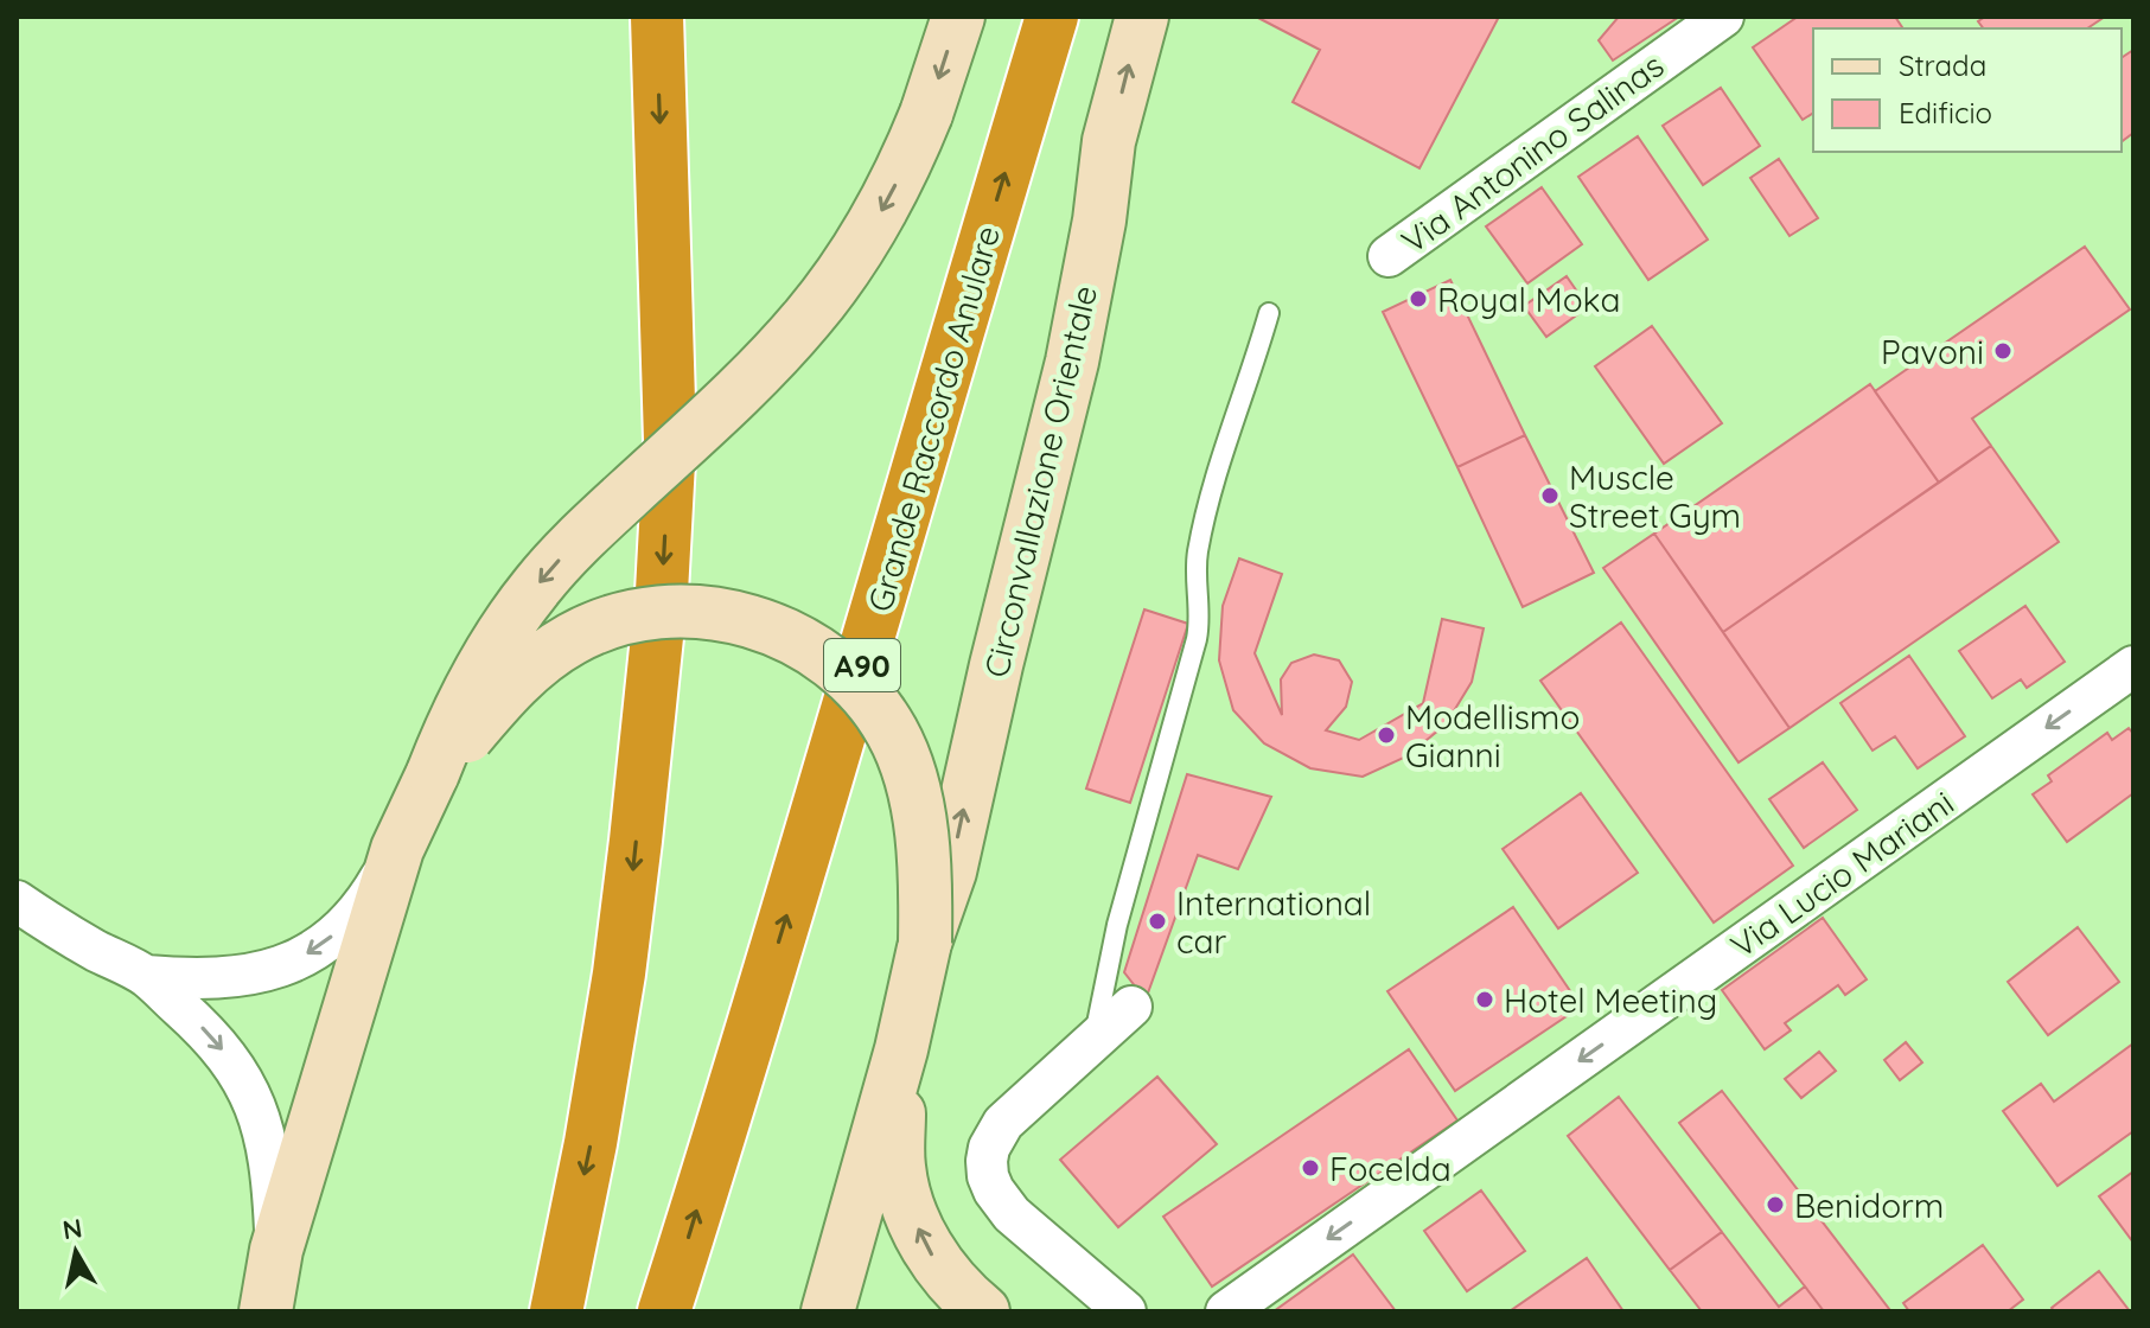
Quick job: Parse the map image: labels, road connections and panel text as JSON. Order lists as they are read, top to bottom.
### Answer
{
  "streets": {
    "highway": ["Grande Raccordo Anulare", "A90"],
    "street": ["Via Antonino Salinas", "Circonvallazione Orientale", "Via Lucio Mariani"]
  },
  "one_way": ["Via Lucio Mariani"],
  "places": [
    "Royal Moka",
    "Pavoni",
    "Muscle Street Gym",
    "Modellismo Gianni",
    "International car",
    "Hotel Meeting",
    "Focelda",
    "Benidorm"
  ],
  "legend": ["Strada", "Edificio"],
  "north": "top"
}
